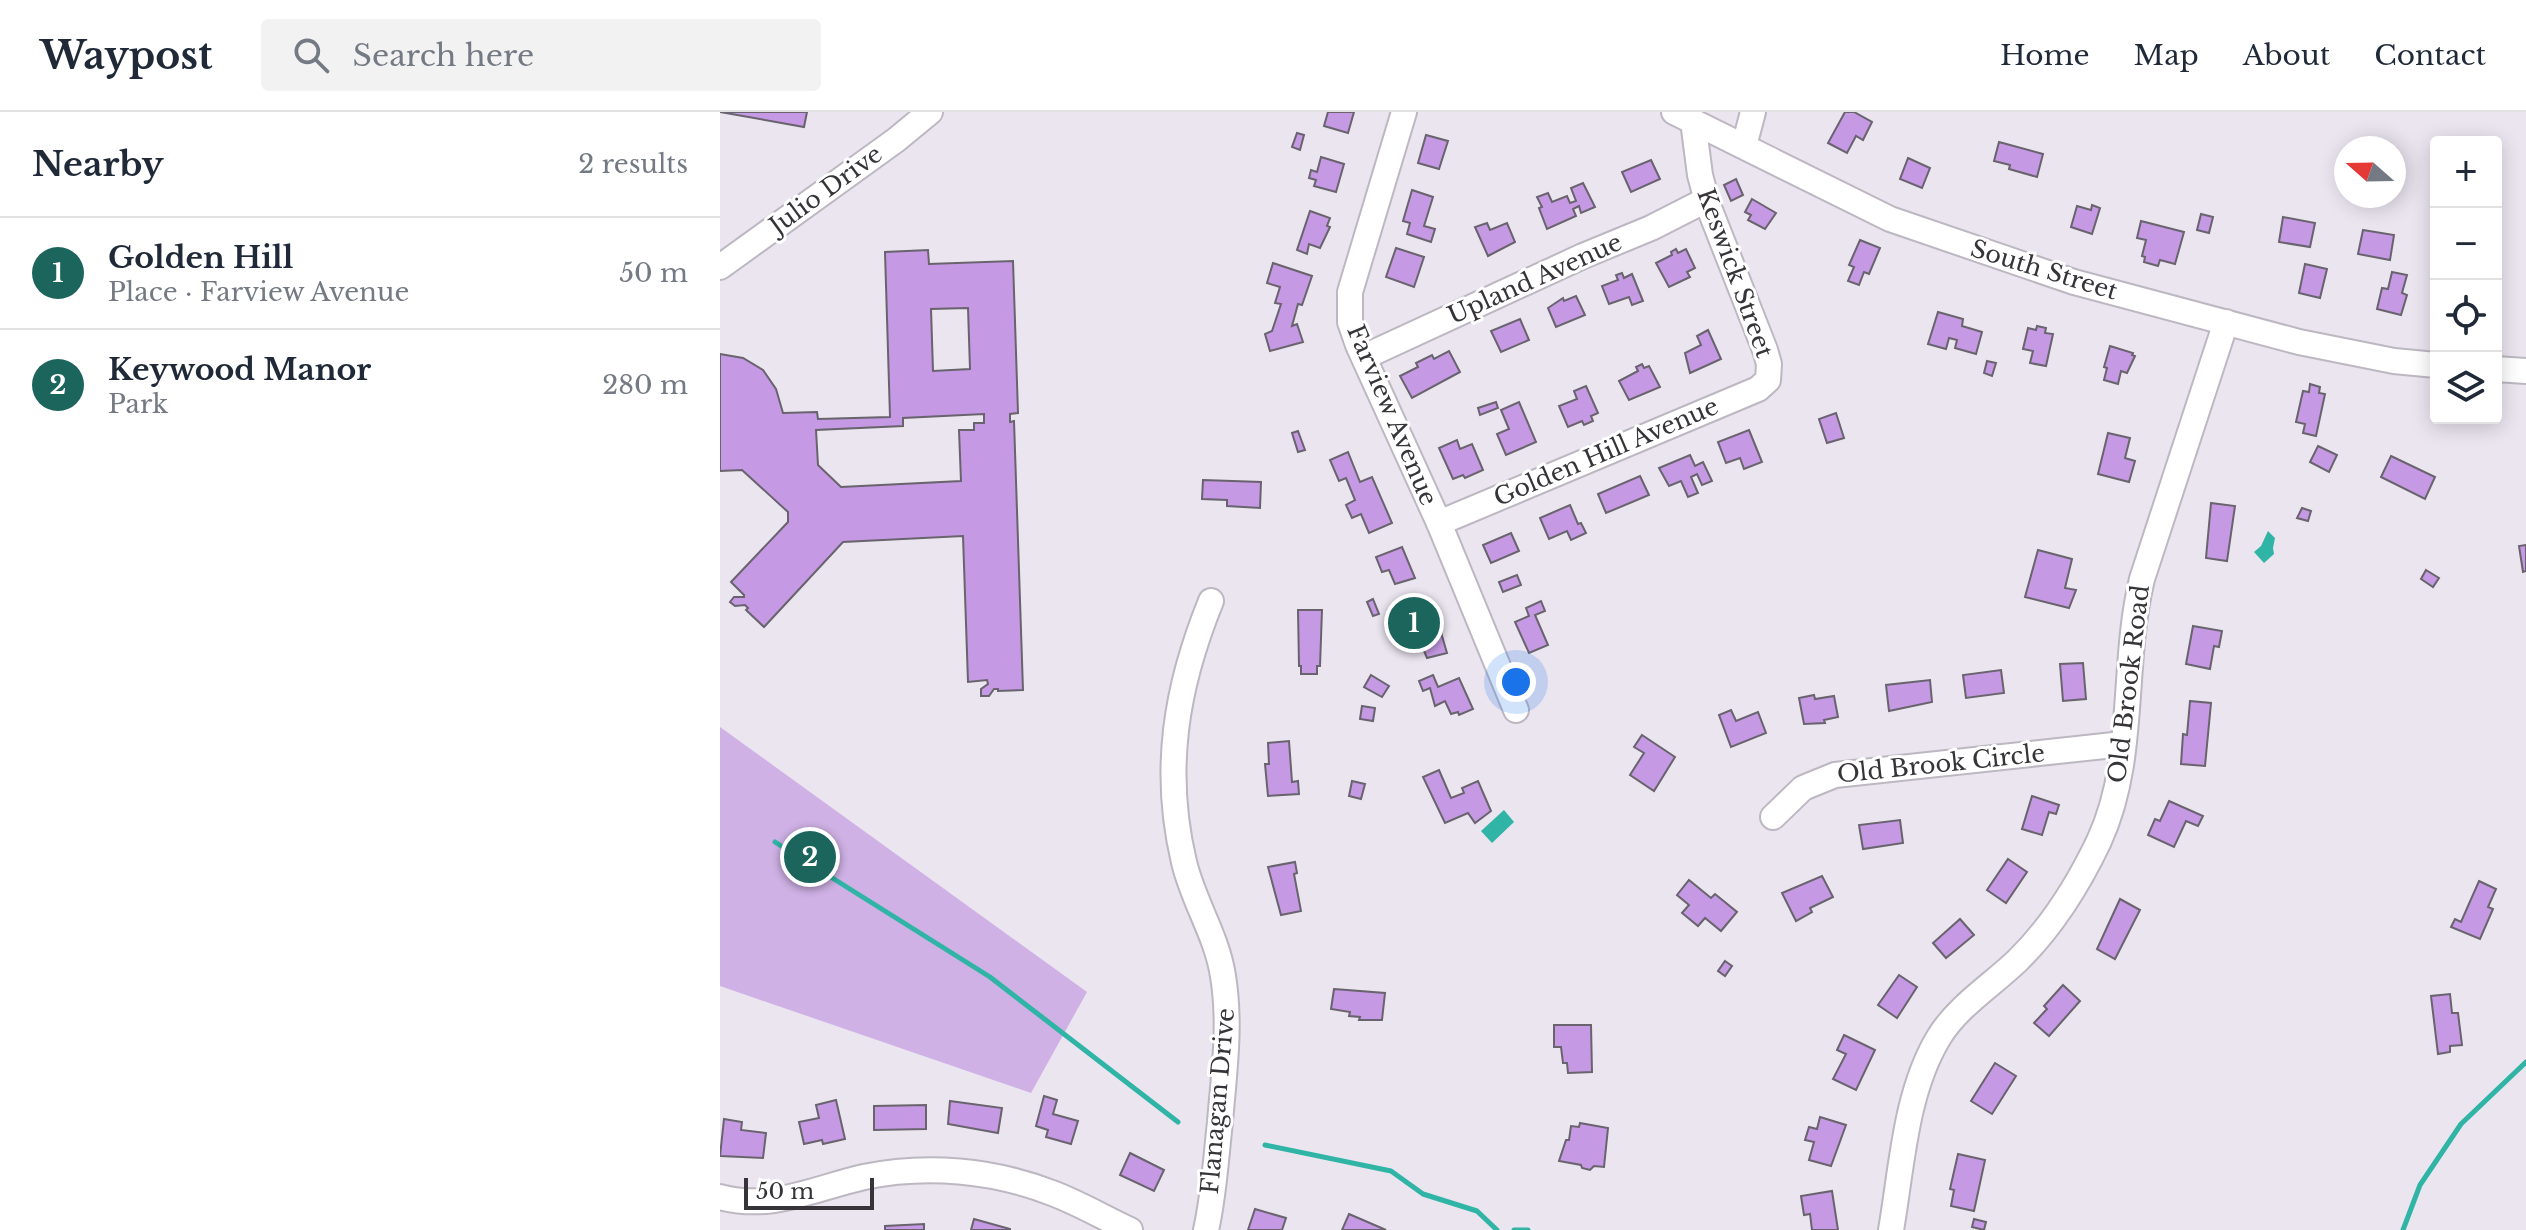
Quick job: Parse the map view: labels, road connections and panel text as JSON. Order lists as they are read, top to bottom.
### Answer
{
  "streets": {
    "street": [
      "Julio Drive",
      "South Street",
      "Keswick Street",
      "Upland Avenue",
      "Farview Avenue",
      "Golden Hill Avenue",
      "Old Brook Road",
      "Old Brook Circle",
      "Flanagan Drive"
    ]
  },
  "crossings": [
    ["South Street", "Keswick Street"],
    ["South Street", "Old Brook Road"],
    ["Keswick Street", "Upland Avenue"],
    ["Keswick Street", "Golden Hill Avenue"],
    ["Upland Avenue", "Farview Avenue"],
    ["Farview Avenue", "Golden Hill Avenue"],
    ["Old Brook Road", "Old Brook Circle"]
  ],
  "scale_bar": "50 m",
  "north": "left",
  "page": {
    "header": "Waypost",
    "search": "Search here",
    "nav": [
      "Home",
      "Map",
      "About",
      "Contact"
    ],
    "heading": ["Nearby", "2 results"],
    "map_buttons": ["+", "−"],
    "list": [
      {
        "mark": "1",
        "name": "Golden Hill",
        "note": "Place · Farview Avenue",
        "value": "50 m"
      },
      {
        "mark": "2",
        "name": "Keywood Manor",
        "note": "Park",
        "value": "280 m"
      }
    ],
    "pins": ["1", "2"],
    "scale": "50 m"
  }
}
